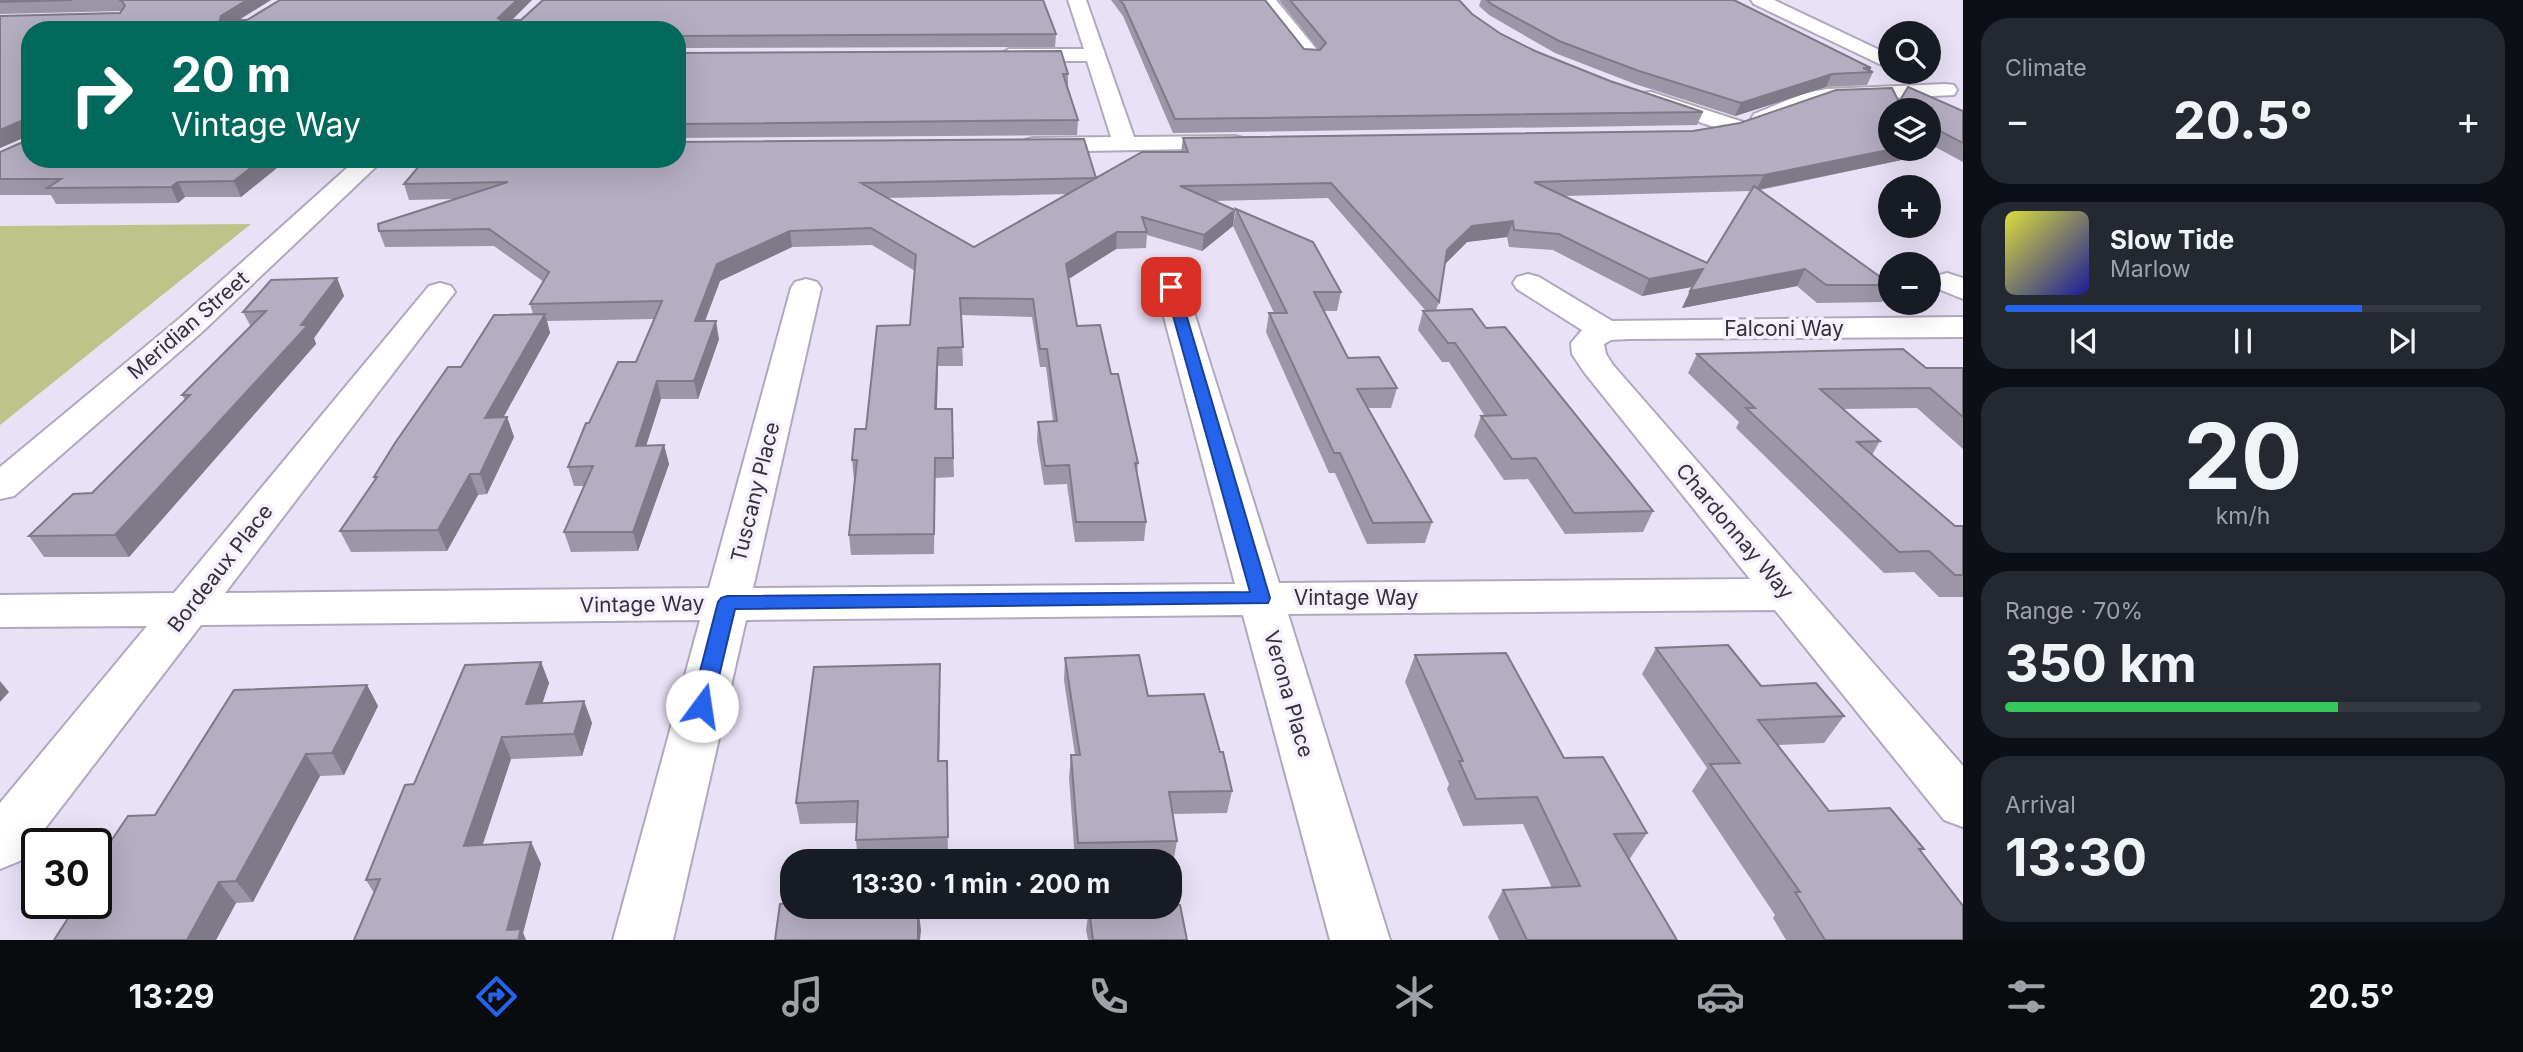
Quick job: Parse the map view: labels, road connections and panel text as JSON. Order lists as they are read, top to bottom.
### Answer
{
  "streets": {
    "street": [
      "Meridian Street",
      "Falconi Way",
      "Tuscany Place",
      "Chardonnay Way",
      "Bordeaux Place",
      "Vintage Way",
      "Verona Place"
    ]
  },
  "crossings": [
    ["Falconi Way", "Chardonnay Way"],
    ["Tuscany Place", "Vintage Way"],
    ["Chardonnay Way", "Vintage Way"],
    ["Bordeaux Place", "Vintage Way"],
    ["Vintage Way", "Verona Place"]
  ],
  "page": {
    "tile": [
      "Climate",
      ["20", "km/h"],
      ["Range · 70%", "350 km"],
      ["Arrival", "13:30"]
    ],
    "map_buttons": ["+", "−"],
    "turn": ["20 m", "Vintage Way"],
    "heat": ["−", "20.5°", "+"],
    "song": ["Slow Tide", "Marlow"],
    "limit": "30",
    "trip": "13:30 · 1 min · 200 m",
    "tabs": ["13:29", "20.5°"]
  }
}
